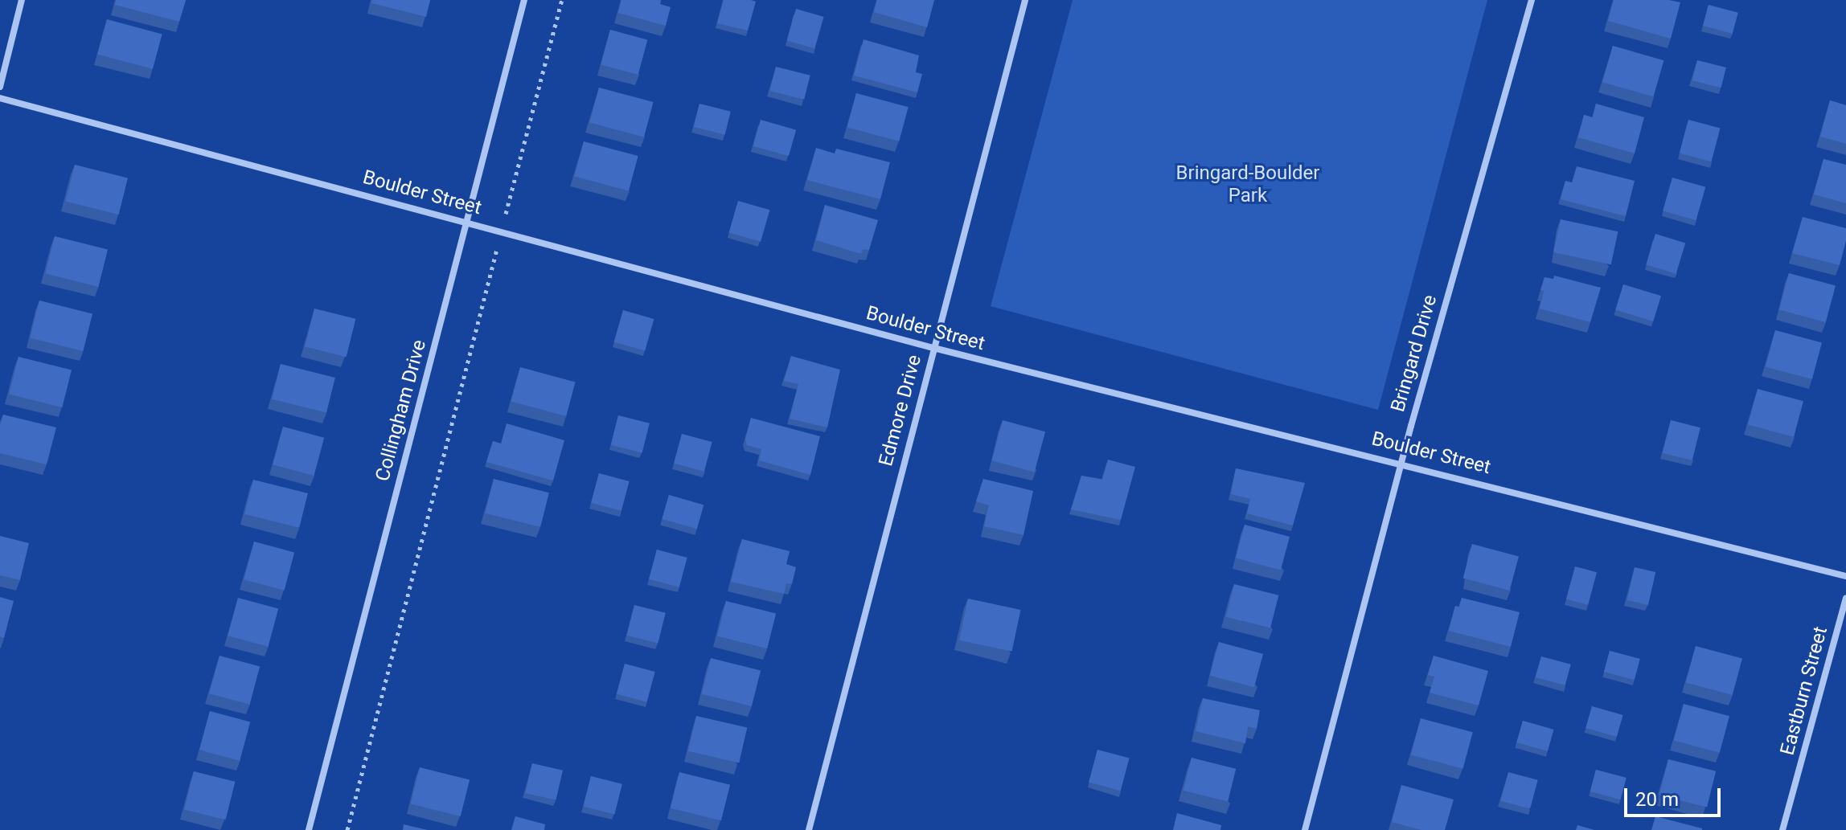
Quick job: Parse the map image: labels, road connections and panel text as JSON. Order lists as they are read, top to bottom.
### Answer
{
  "streets": {
    "street": [
      "Boulder Street",
      "Bringard Drive",
      "Collingham Drive",
      "Edmore Drive",
      "Eastburn Street"
    ]
  },
  "crossings": [
    ["Boulder Street", "Bringard Drive"],
    ["Boulder Street", "Collingham Drive"],
    ["Boulder Street", "Edmore Drive"]
  ],
  "parks": ["Bringard-Boulder Park"],
  "scale_bar": "20 m"
}
